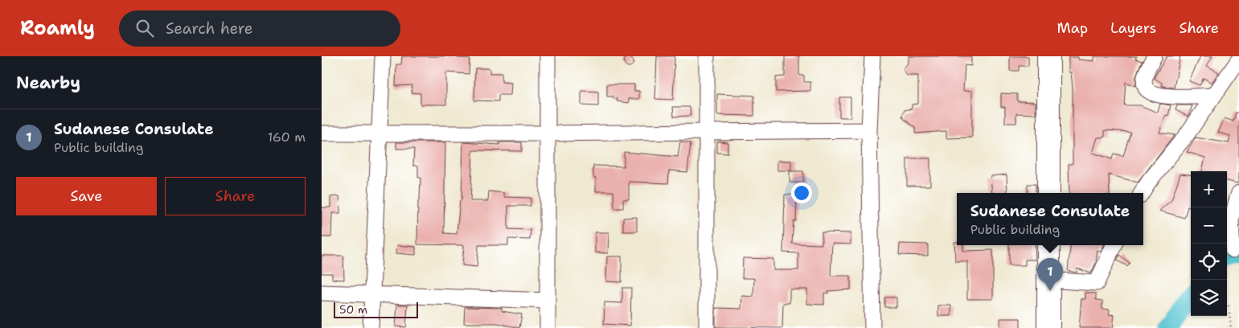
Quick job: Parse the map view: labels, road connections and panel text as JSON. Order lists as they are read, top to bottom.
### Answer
{
  "scale_bar": "50 m",
  "page": {
    "header": "Roamly",
    "search": "Search here",
    "nav": ["Map", "Layers", "Share"],
    "heading": "Nearby",
    "list": [
      {
        "mark": "1",
        "name": "Sudanese Consulate",
        "note": "Public building",
        "value": "160 m"
      }
    ],
    "buttons": ["Save", "Share"],
    "map_buttons": ["+", "−"],
    "popup": ["Sudanese Consulate", "Public building"],
    "pins": "1",
    "scale": "50 m"
  }
}
